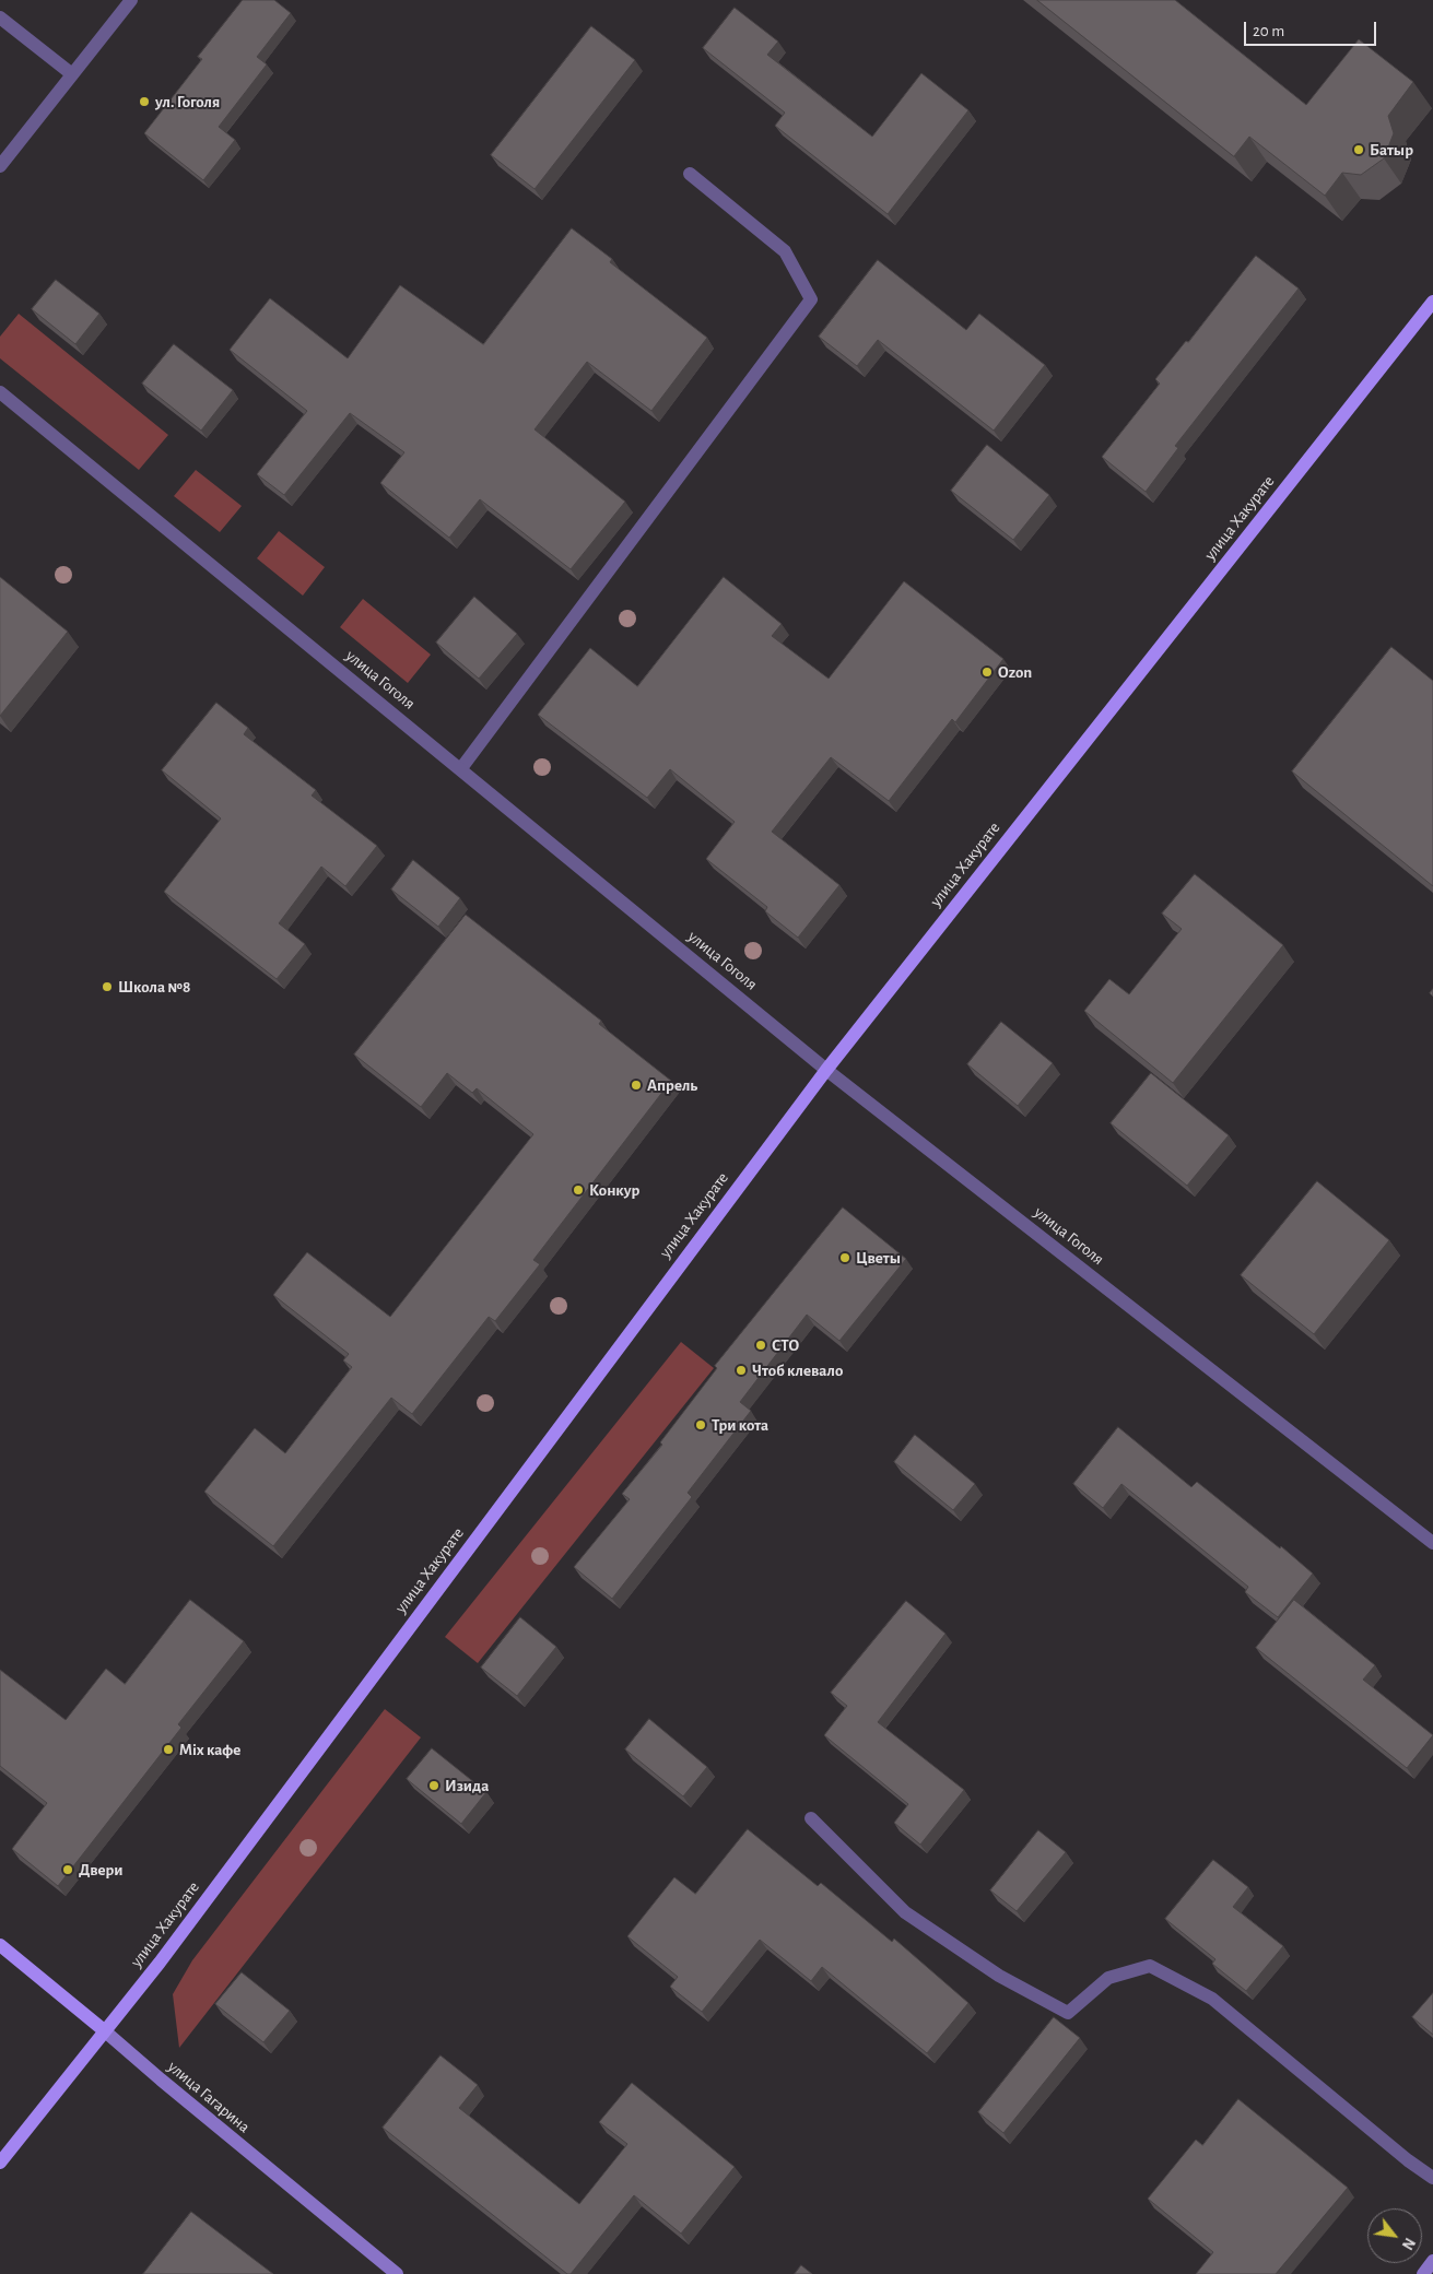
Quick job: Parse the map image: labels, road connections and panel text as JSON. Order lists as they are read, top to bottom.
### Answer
{
  "streets": {
    "main road": ["улица Хакурате", "улица Гагарина"],
    "street": ["улица Гоголя"]
  },
  "crossings": [
    ["улица Хакурате", "улица Гоголя"],
    ["улица Хакурате", "улица Гагарина"]
  ],
  "places": [
    "ул. Гоголя",
    "Батыр",
    "Ozon",
    "Школа №8",
    "Апрель",
    "Конкур",
    "Цветы",
    "СТО",
    "Чтоб клевало",
    "Три кота",
    "Mix кафе",
    "Изида",
    "Двери"
  ],
  "scale_bar": "20 m",
  "north": "bottom right"
}
